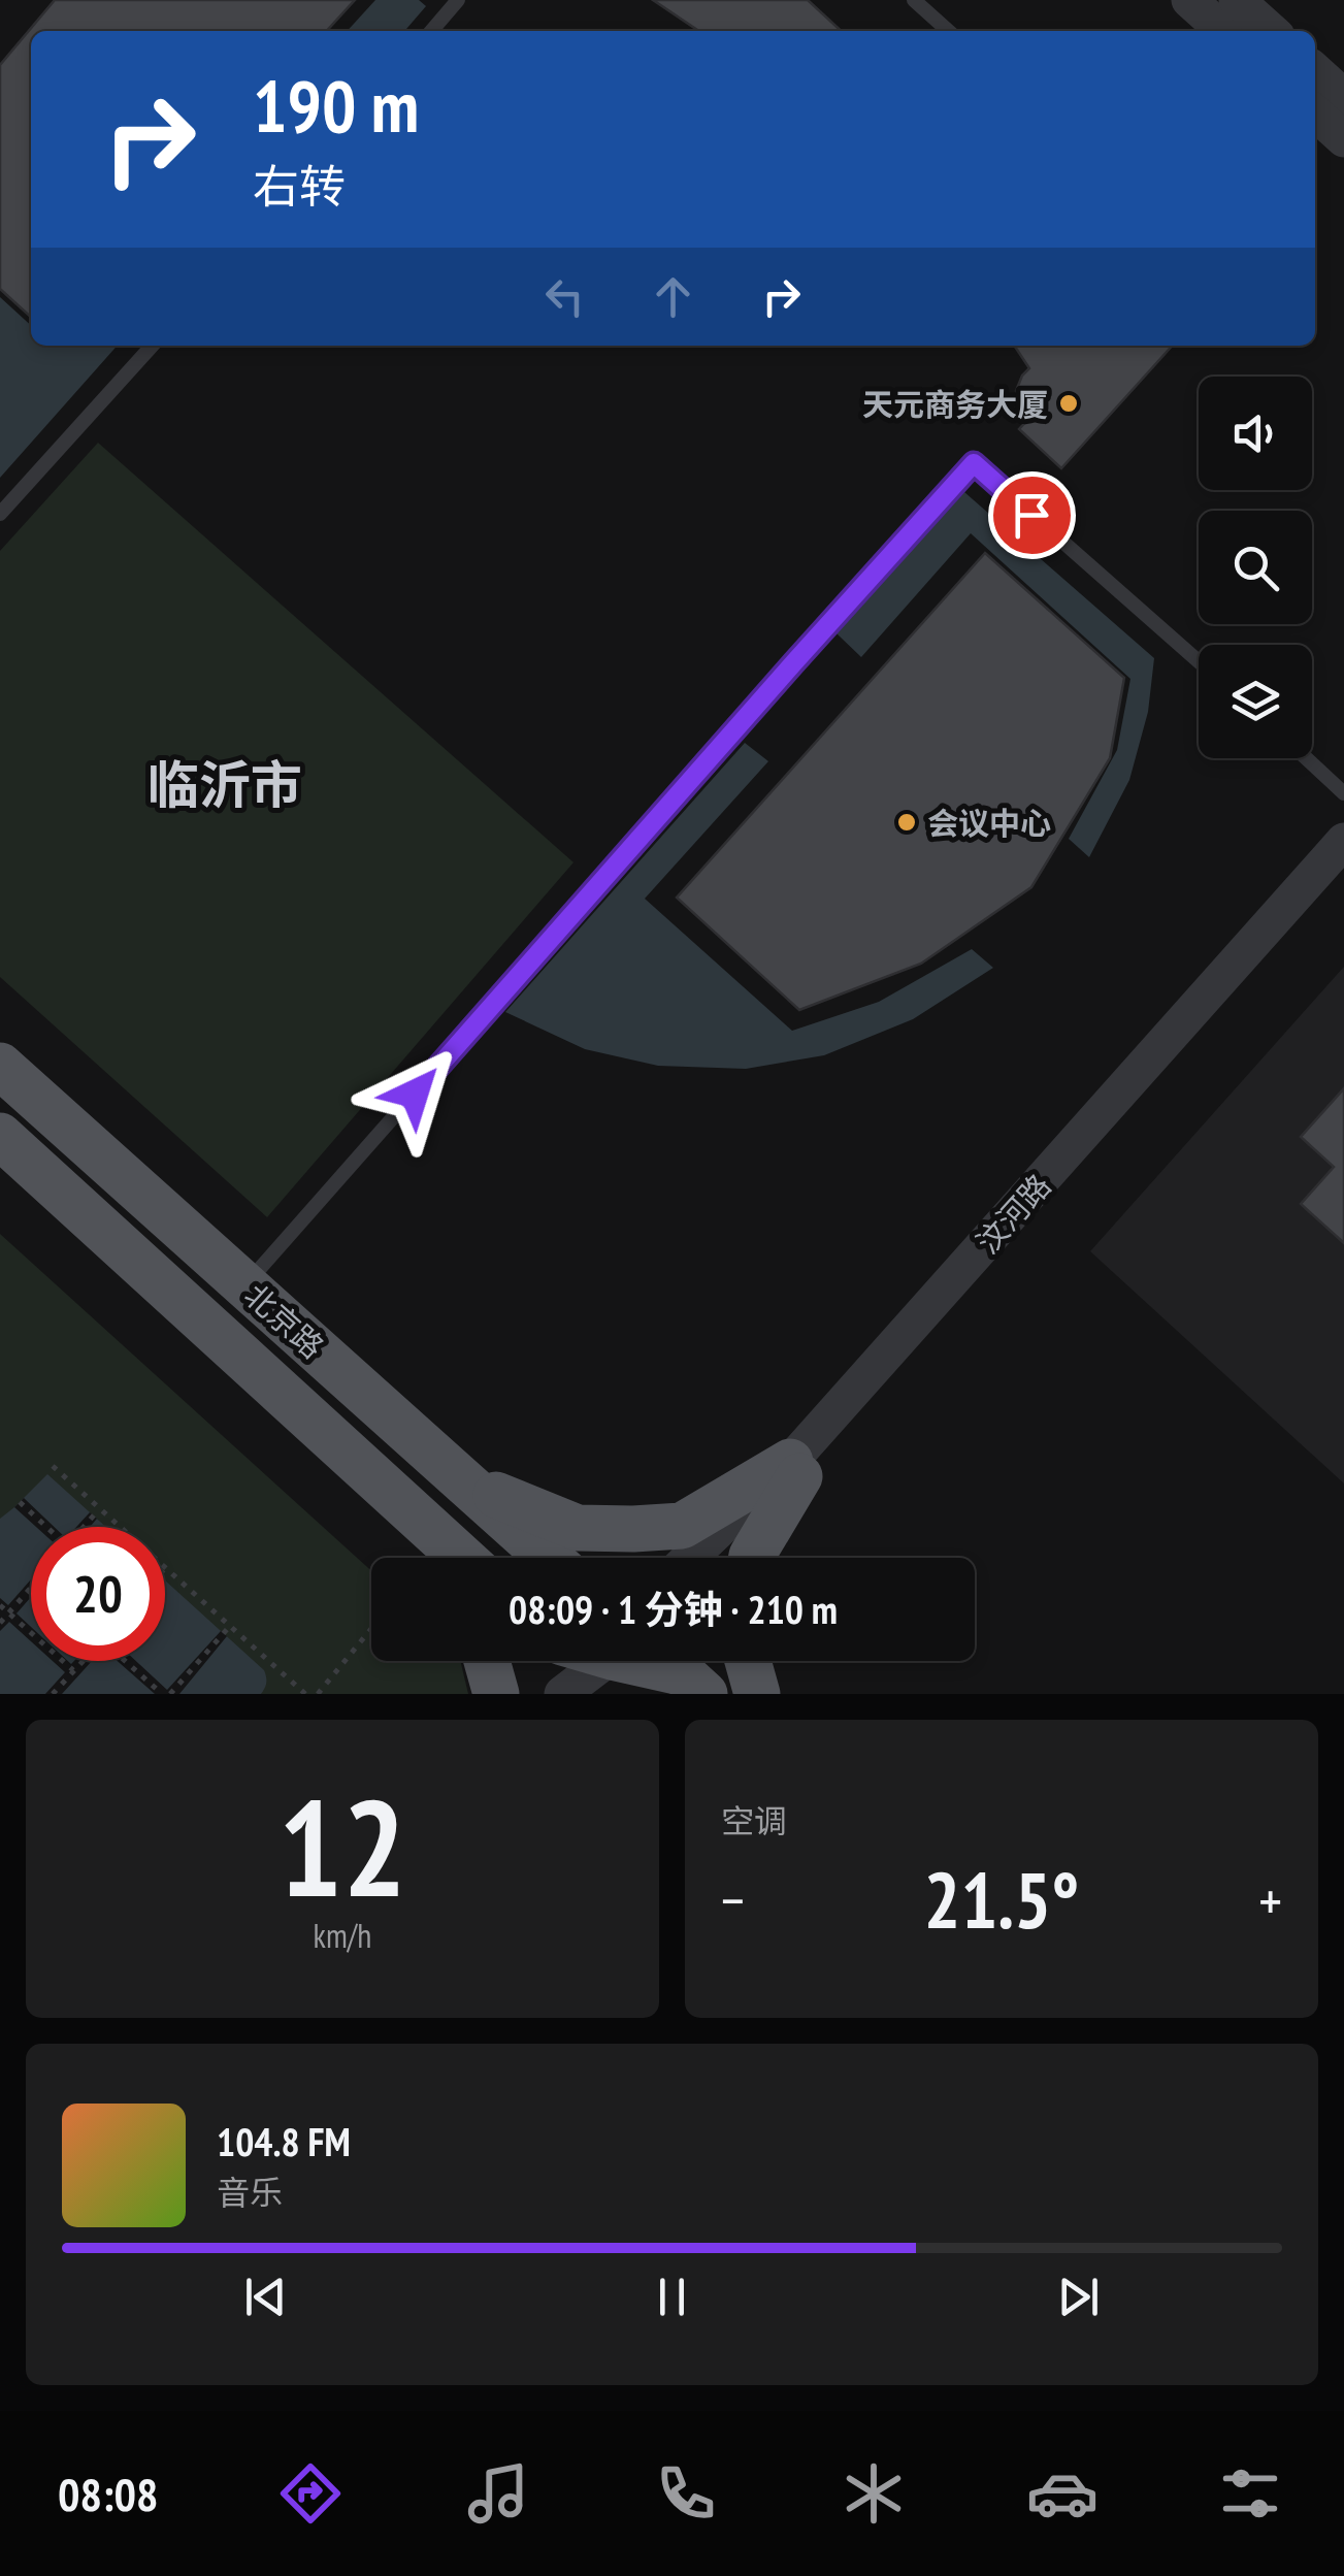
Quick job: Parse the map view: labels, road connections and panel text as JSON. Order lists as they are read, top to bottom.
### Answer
{
  "streets": {
    "main road": ["北京路"],
    "street": ["汶河路"]
  },
  "districts": ["临沂市"],
  "places": ["天元商务大厦", "会议中心"],
  "page": {
    "turn": ["190 m", "右转"],
    "limit": "20",
    "trip": "08:09 · 1 分钟 · 210 m",
    "tile": [
      ["12", "km/h"],
      "空调"
    ],
    "heat": ["−", "21.5°", "+"],
    "song": ["104.8 FM", "音乐"],
    "tabs": "08:08"
  }
}
